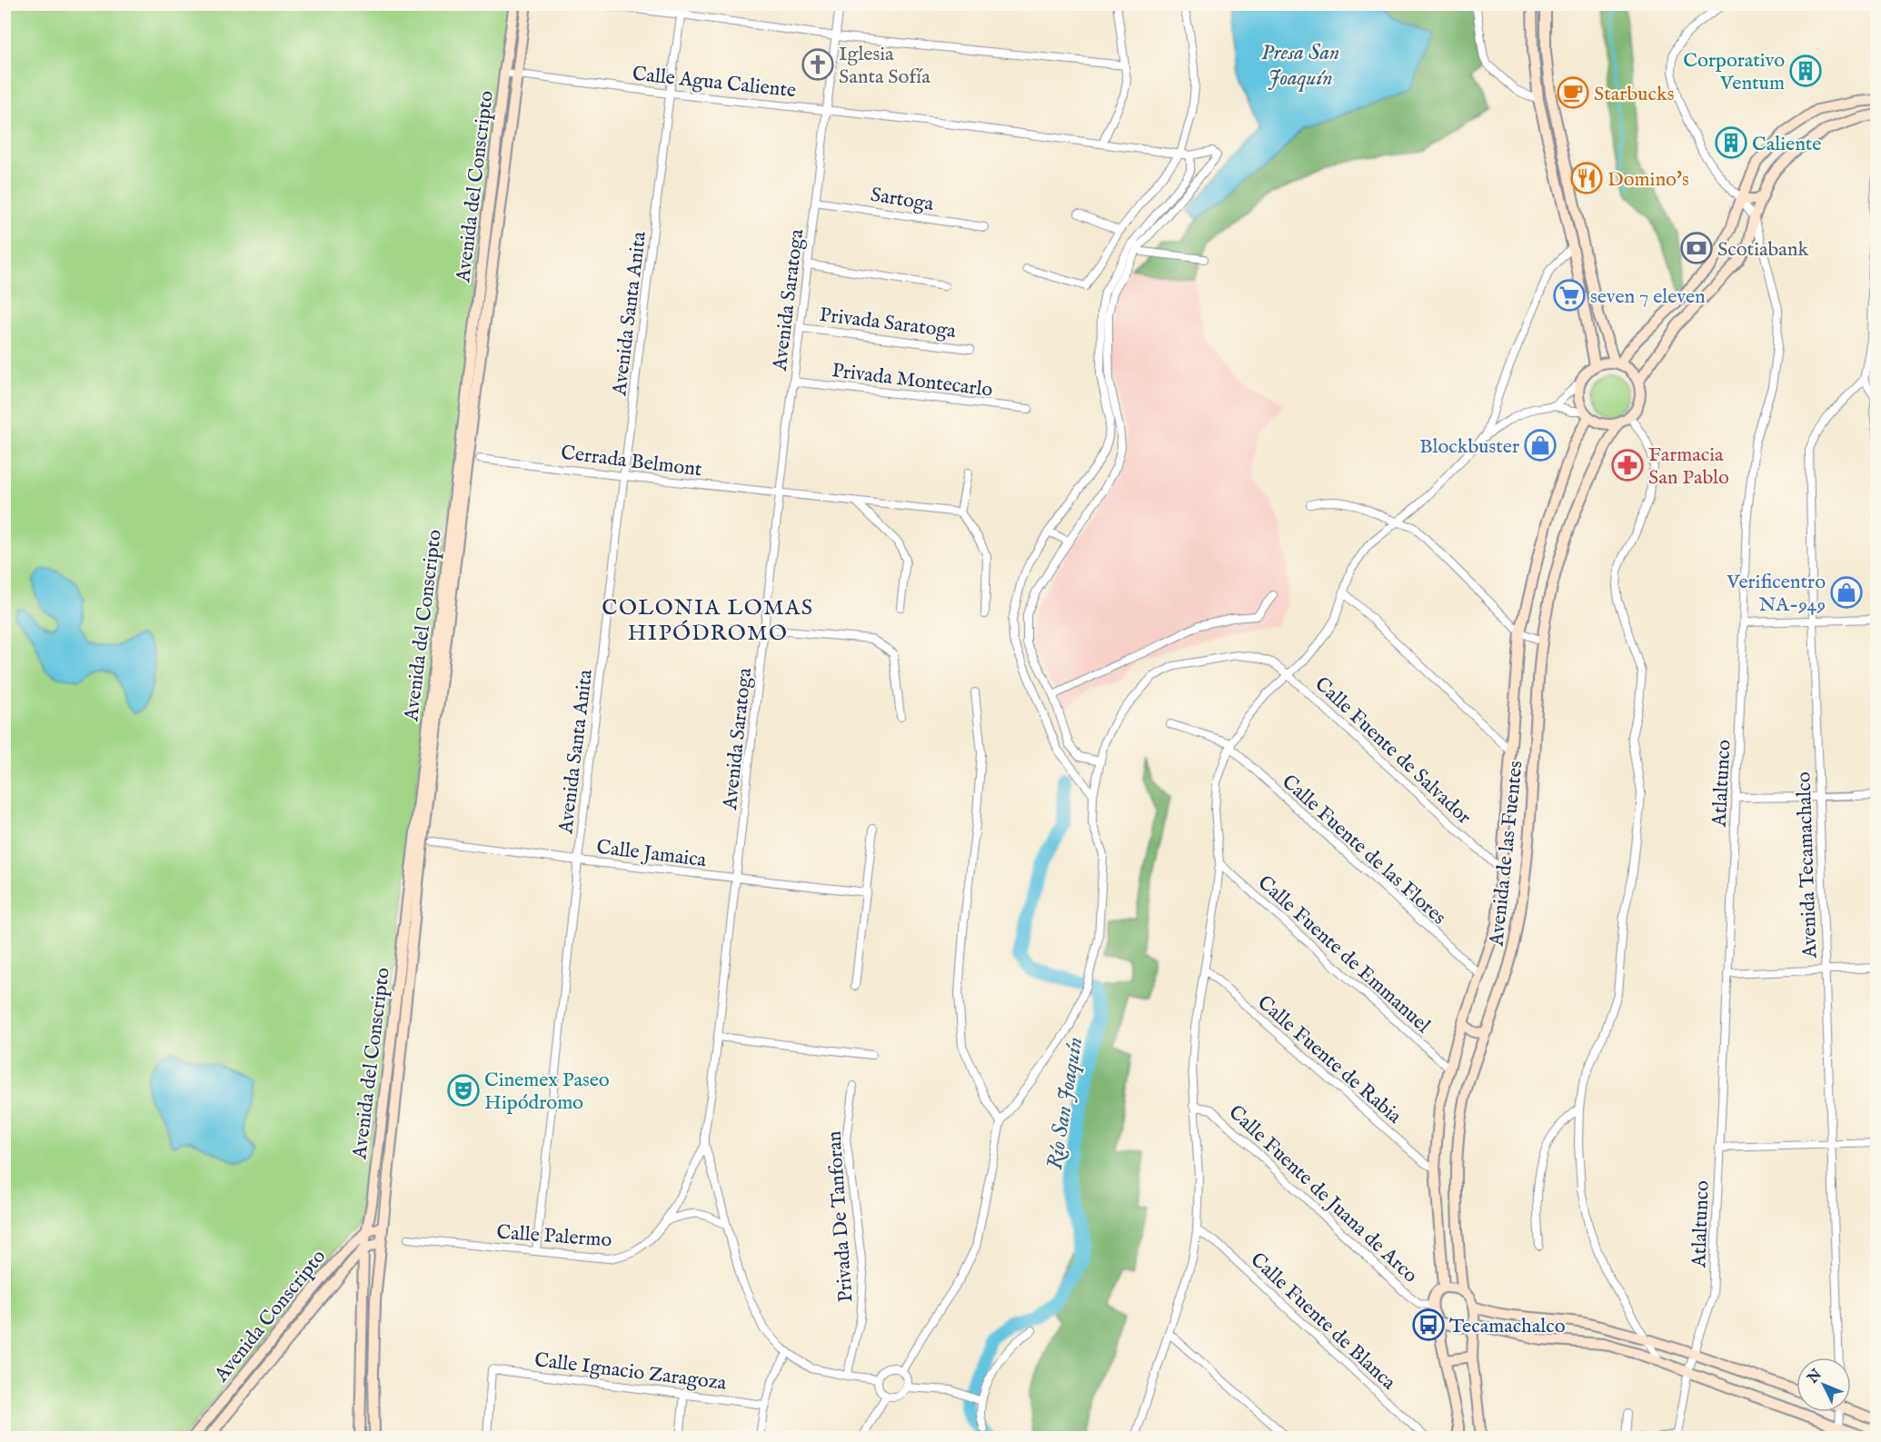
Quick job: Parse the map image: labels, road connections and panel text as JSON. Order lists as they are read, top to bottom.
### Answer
{
  "streets": {
    "main road": ["Avenida del Conscripto", "Avenida de las Fuentes", "Avenida Conscripto"],
    "street": [
      "Calle Agua Caliente",
      "Sartoga",
      "Avenida Saratoga",
      "Avenida Santa Anita",
      "Privada Saratoga",
      "Privada Montecarlo",
      "Cerrada Belmont",
      "Calle Fuente de Salvador",
      "Atlaltunco",
      "Calle Fuente de las Flores",
      "Calle Jamaica",
      "Avenida Tecamachalco",
      "Calle Fuente de Emmanuel",
      "Calle Fuente de Rabia",
      "Calle Fuente de Juana de Arco",
      "Privada De Tanforan",
      "Calle Palermo",
      "Calle Fuente de Blanca",
      "Calle Ignacio Zaragoza"
    ]
  },
  "crossings": [
    ["Calle Agua Caliente", "Avenida del Conscripto"],
    ["Calle Agua Caliente", "Avenida Saratoga"],
    ["Calle Agua Caliente", "Avenida Santa Anita"],
    ["Avenida del Conscripto", "Avenida Conscripto"],
    ["Sartoga", "Avenida Saratoga"],
    ["Avenida Saratoga", "Privada Saratoga"],
    ["Avenida Saratoga", "Privada Montecarlo"],
    ["Avenida Saratoga", "Cerrada Belmont"],
    ["Avenida Saratoga", "Calle Jamaica"],
    ["Avenida Saratoga", "Calle Palermo"],
    ["Avenida Santa Anita", "Cerrada Belmont"],
    ["Avenida Santa Anita", "Calle Jamaica"],
    ["Avenida Santa Anita", "Calle Palermo"],
    ["Calle Fuente de Salvador", "Avenida de las Fuentes"],
    ["Calle Fuente de las Flores", "Avenida de las Fuentes"],
    ["Avenida de las Fuentes", "Calle Fuente de Emmanuel"],
    ["Avenida de las Fuentes", "Calle Fuente de Rabia"],
    ["Avenida de las Fuentes", "Calle Fuente de Juana de Arco"]
  ],
  "districts": ["COLONIA LOMAS HIPÓDROMO"],
  "water": ["Presa San Joaquín", "Río San Joaquín"],
  "places": {
    "church": ["Iglesia Santa Sofía"],
    "building": ["Corporativo Ventum", "Caliente"],
    "cafe": ["Starbucks"],
    "restaurant": ["Domino's"],
    "bank": ["Scotiabank"],
    "supermarket": ["seven 7 eleven"],
    "shop": ["Blockbuster", "Verificentro NA-949"],
    "pharmacy": ["Farmacia San Pablo"],
    "theatre": ["Cinemex Paseo Hipódromo"],
    "bus stop": ["Tecamachalco"]
  },
  "north": "top left"
}
